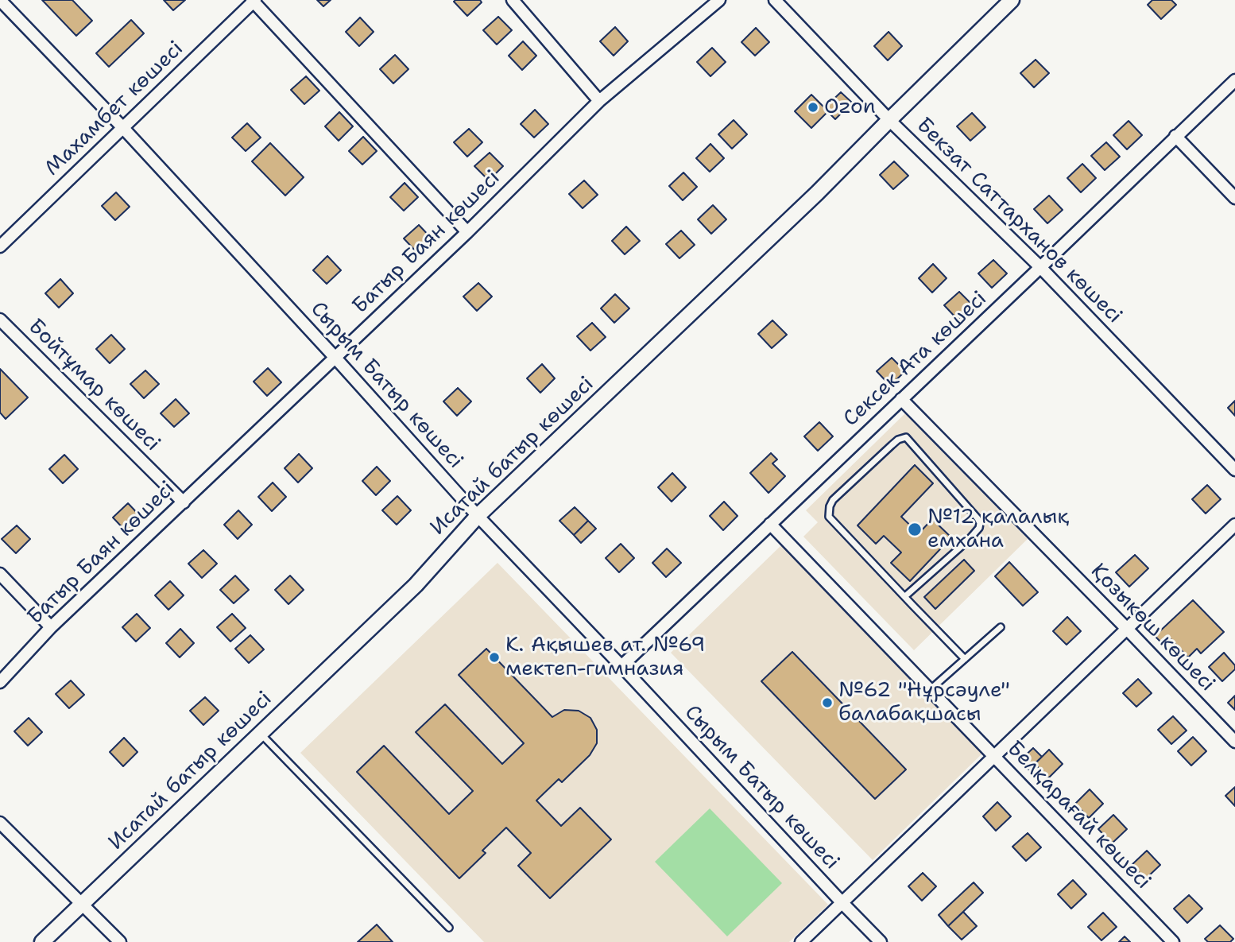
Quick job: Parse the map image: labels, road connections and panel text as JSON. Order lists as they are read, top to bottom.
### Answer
{
  "streets": {
    "street": [
      "Махамбет көшесі",
      "Бекзат Саттарханов көшесі",
      "Батыр Баян көшесі",
      "Сексек Ата көшесі",
      "Бойтұмар көшесі",
      "Сырым Батыр көшесі",
      "Исатай батыр көшесі",
      "Қозыкөш көшесі",
      "Белқарағай көшесі"
    ]
  },
  "crossings": [
    ["Махамбет көшесі", "Сырым Батыр көшесі"],
    ["Бекзат Саттарханов көшесі", "Сексек Ата көшесі"],
    ["Бекзат Саттарханов көшесі", "Исатай батыр көшесі"],
    ["Батыр Баян көшесі", "Бойтұмар көшесі"],
    ["Батыр Баян көшесі", "Сырым Батыр көшесі"],
    ["Сексек Ата көшесі", "Сырым Батыр көшесі"],
    ["Сексек Ата көшесі", "Қозыкөш көшесі"],
    ["Сексек Ата көшесі", "Белқарағай көшесі"],
    ["Сырым Батыр көшесі", "Исатай батыр көшесі"]
  ],
  "places": [
    "Ozon",
    "№12 қалалық емхана",
    "К. Ақышев ат. №69 мектеп-гимназия",
    "№62 \"Нұрсәуле\" балабақшасы"
  ]
}
